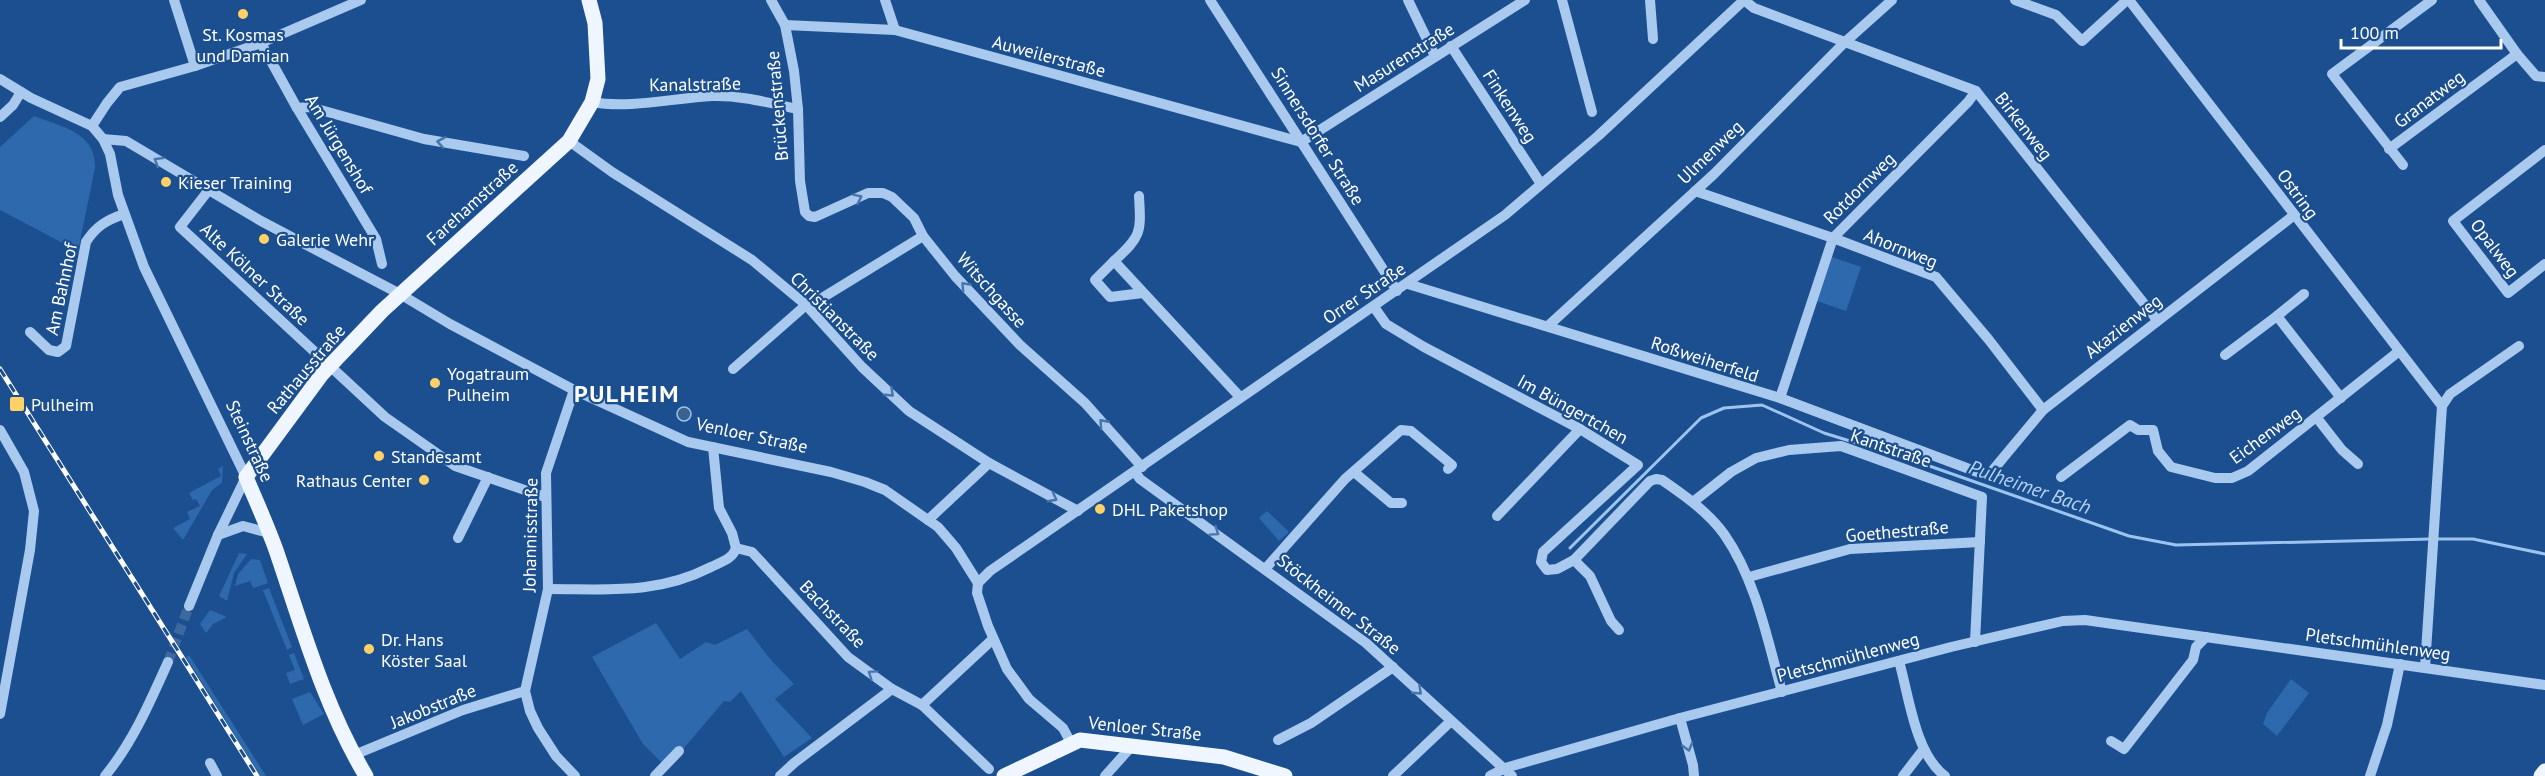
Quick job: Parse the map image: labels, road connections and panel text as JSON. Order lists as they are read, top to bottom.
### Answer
{
  "streets": {
    "main road": [
      "Farehamstraße",
      "Rathausstraße",
      "Venloer Straße",
      "Steinstraße"
    ],
    "street": [
      "Auweilerstraße",
      "Masurenstraße",
      "Kanalstraße",
      "Granatweg",
      "Brückenstraße",
      "Finkenweg",
      "Birkenweg",
      "Sinnersdorfer Straße",
      "Am Jürgenshof",
      "Ulmenweg",
      "Rotdornweg",
      "Ostring",
      "Ahornweg",
      "Opalweg",
      "Alte Kölner Straße",
      "Am Bahnhof",
      "Witschgasse",
      "Orrer Straße",
      "Christianstraße",
      "Akazienweg",
      "Roßweiherfeld",
      "Im Büngertchen",
      "Eichenweg",
      "Kantstraße",
      "Goethestraße",
      "Johannisstraße",
      "Stöckheimer Straße",
      "Bachstraße",
      "Pletschmühlenweg",
      "Jakobstraße"
    ]
  },
  "crossings": [
    ["Auweilerstraße", "Masurenstraße"],
    ["Auweilerstraße", "Brückenstraße"],
    ["Auweilerstraße", "Sinnersdorfer Straße"],
    ["Masurenstraße", "Finkenweg"],
    ["Masurenstraße", "Sinnersdorfer Straße"],
    ["Kanalstraße", "Brückenstraße"],
    ["Kanalstraße", "Farehamstraße"],
    ["Brückenstraße", "Witschgasse"],
    ["Finkenweg", "Orrer Straße"],
    ["Birkenweg", "Ulmenweg"],
    ["Birkenweg", "Rotdornweg"],
    ["Birkenweg", "Orrer Straße"],
    ["Birkenweg", "Akazienweg"],
    ["Sinnersdorfer Straße", "Orrer Straße"],
    ["Ulmenweg", "Ahornweg"],
    ["Ulmenweg", "Roßweiherfeld"],
    ["Rotdornweg", "Ahornweg"],
    ["Rotdornweg", "Roßweiherfeld"],
    ["Ostring", "Akazienweg"],
    ["Ostring", "Eichenweg"],
    ["Farehamstraße", "Christianstraße"],
    ["Farehamstraße", "Rathausstraße"],
    ["Farehamstraße", "Venloer Straße"],
    ["Ahornweg", "Akazienweg"],
    ["Alte Kölner Straße", "Rathausstraße"],
    ["Alte Kölner Straße", "Venloer Straße"],
    ["Alte Kölner Straße", "Johannisstraße"],
    ["Am Bahnhof", "Steinstraße"],
    ["Witschgasse", "Orrer Straße"],
    ["Witschgasse", "Stöckheimer Straße"],
    ["Orrer Straße", "Christianstraße"],
    ["Orrer Straße", "Roßweiherfeld"],
    ["Orrer Straße", "Im Büngertchen"],
    ["Orrer Straße", "Venloer Straße"],
    ["Orrer Straße", "Stöckheimer Straße"],
    ["Akazienweg", "Roßweiherfeld"],
    ["Rathausstraße", "Venloer Straße"],
    ["Rathausstraße", "Steinstraße"],
    ["Im Büngertchen", "Kantstraße"],
    ["Im Büngertchen", "Goethestraße"],
    ["Im Büngertchen", "Pletschmühlenweg"],
    ["Venloer Straße", "Steinstraße"],
    ["Venloer Straße", "Johannisstraße"],
    ["Steinstraße", "Jakobstraße"],
    ["Kantstraße", "Goethestraße"],
    ["Johannisstraße", "Jakobstraße"],
    ["Stöckheimer Straße", "Pletschmühlenweg"]
  ],
  "one_way": ["Christianstraße", "Stöckheimer Straße", "Bachstraße"],
  "districts": ["PULHEIM"],
  "water": ["Pulheimer Bach"],
  "places": {
    "other": [
      "St. Kosmas und Damian",
      "Kieser Training",
      "Galerie Wehr",
      "Yogatraum Pulheim",
      "Standesamt",
      "Rathaus Center",
      "DHL Paketshop",
      "Dr. Hans Köster Saal"
    ],
    "transit": ["Pulheim"]
  },
  "scale_bar": "100 m"
}
